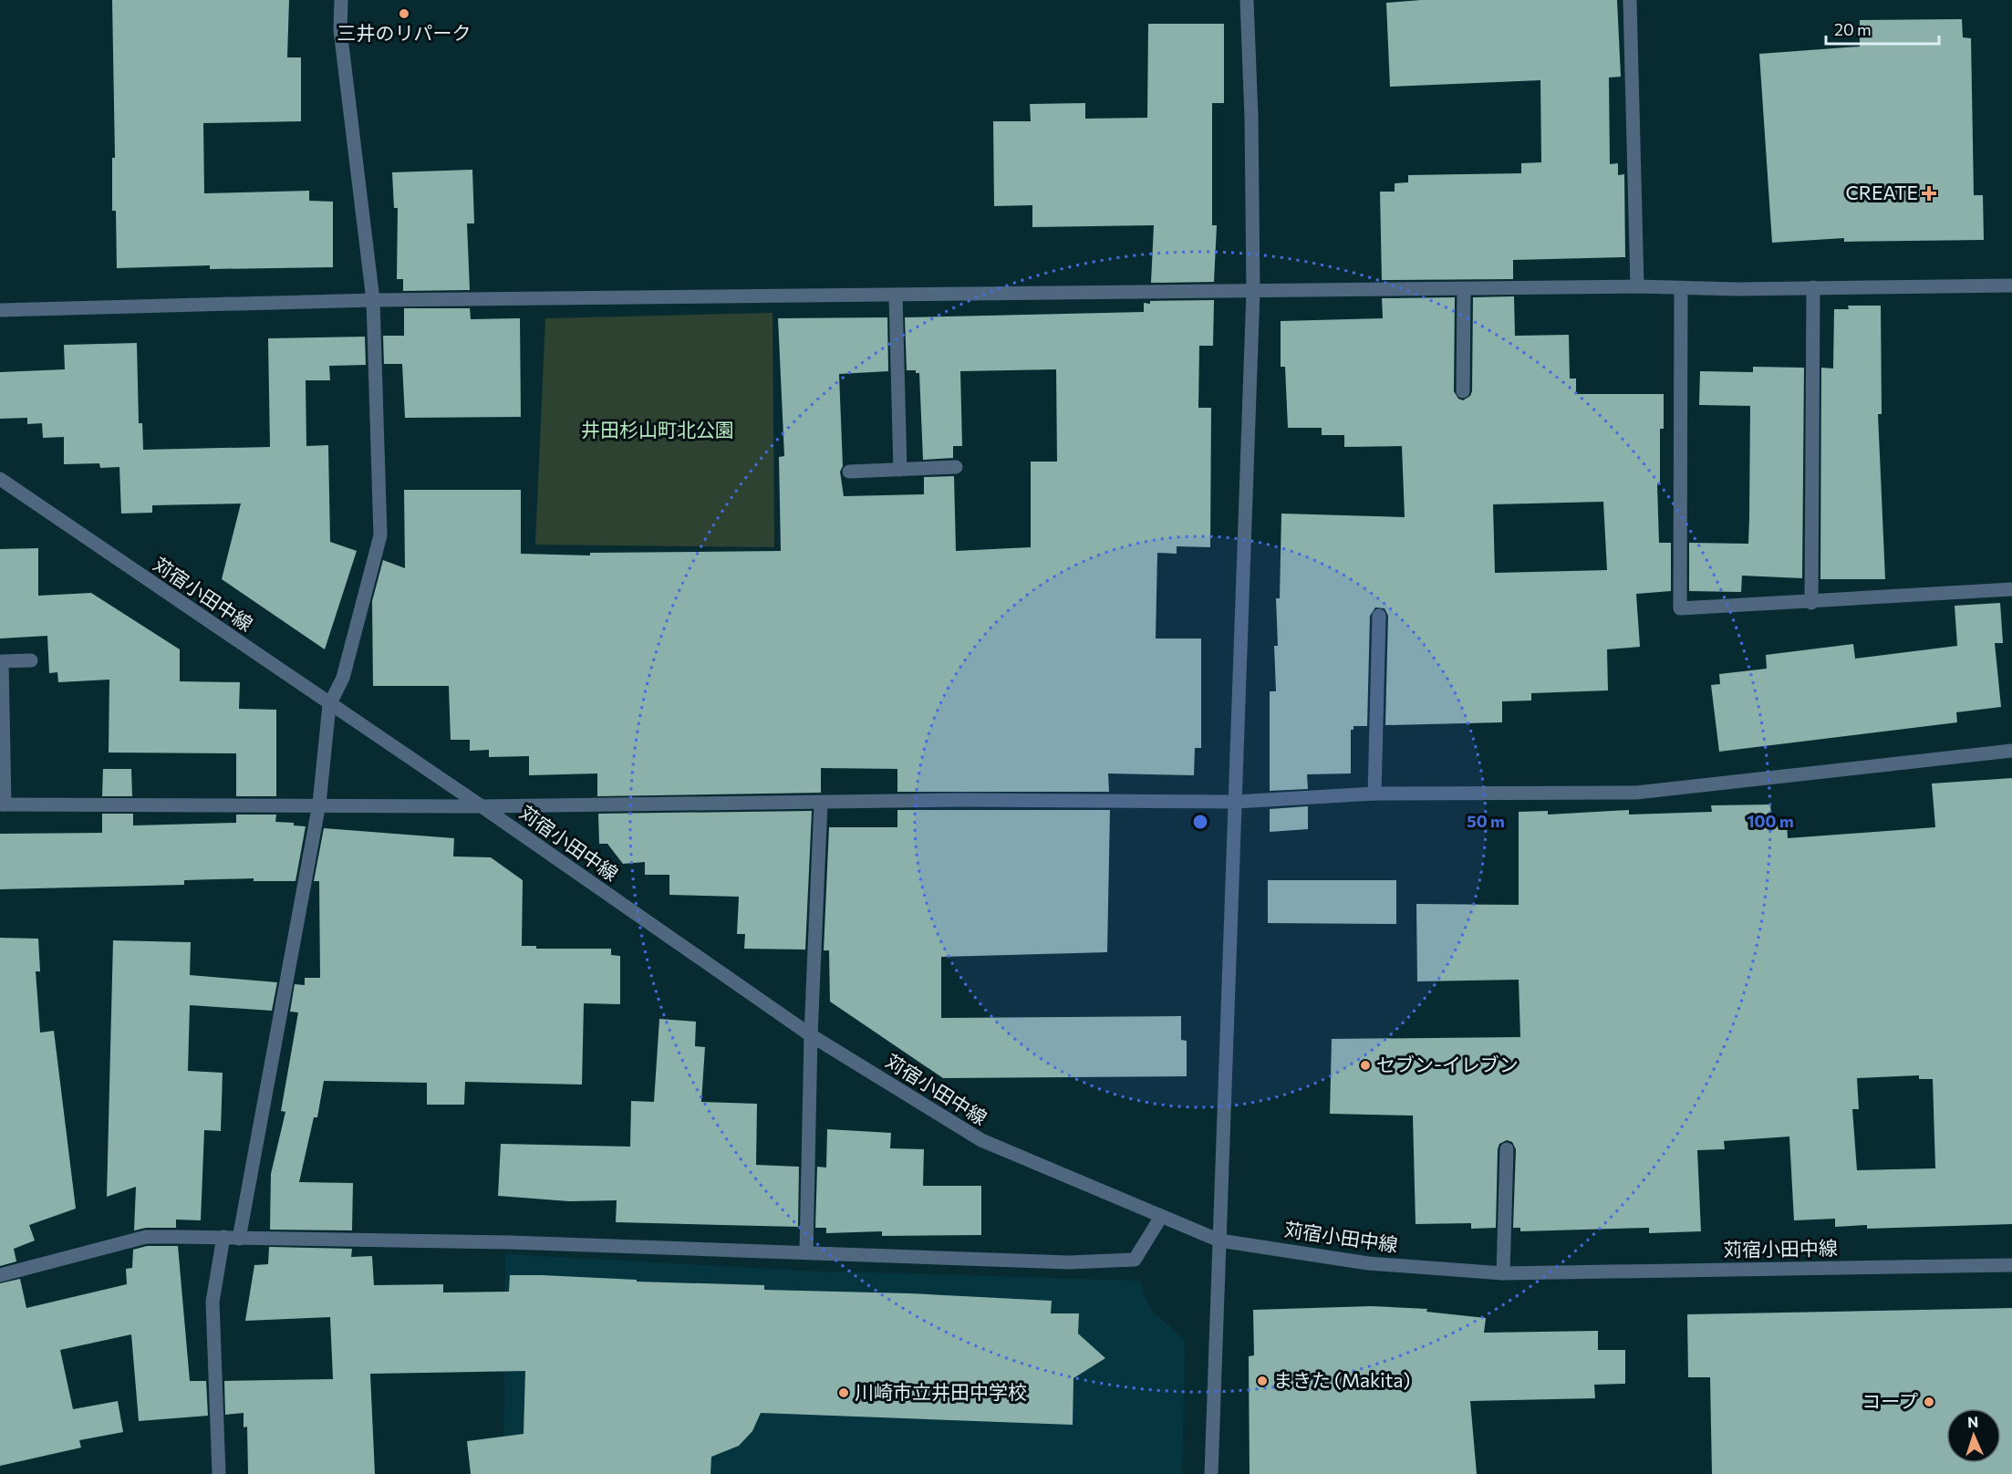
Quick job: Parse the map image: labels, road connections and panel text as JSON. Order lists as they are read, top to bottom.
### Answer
{
  "streets": {
    "street": ["苅宿小田中線"]
  },
  "parks": ["井田杉山町北公園"],
  "places": {
    "other": [
      "三井のリパーク",
      "セブン-イレブン",
      "まきた (Makita)",
      "川崎市立井田中学校",
      "コープ"
    ],
    "health": ["CREATE"]
  },
  "scale_bar": "20 m",
  "north": "top",
  "rings": ["50 m", "100 m"]
}
